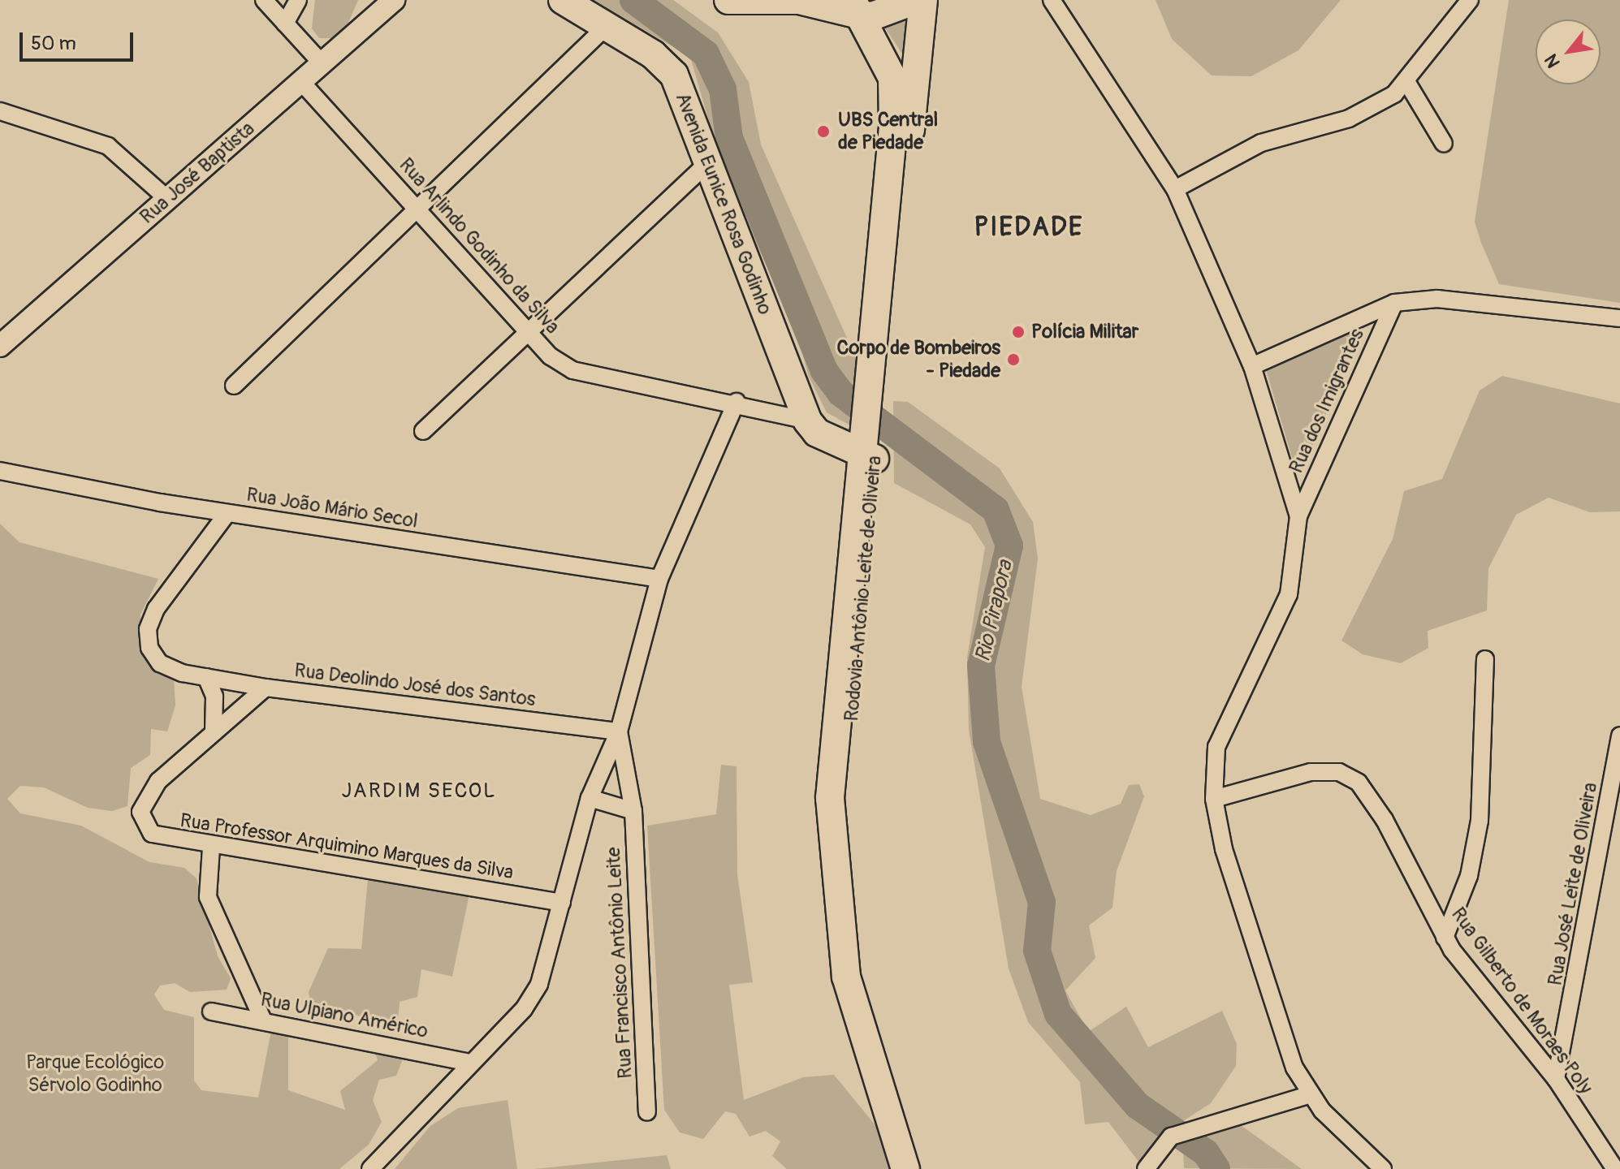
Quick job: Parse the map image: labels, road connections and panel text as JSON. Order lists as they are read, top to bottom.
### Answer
{
  "streets": {
    "main road": ["Avenida Eunice Rosa Godinho", "Rodovia Antônio Leite de Oliveira"],
    "street": [
      "Rua José Baptista",
      "Rua Arlindo Godinho da Silva",
      "Rua dos Imigrantes",
      "Rua João Mário Secol",
      "Rua Deolindo José dos Santos",
      "Rua Professor Arquimino Marques da Silva",
      "Rua José Leite de Oliveira",
      "Rua Francisco Antônio Leite",
      "Rua Gilberto de Moraes Poly",
      "Rua Ulpiano Américo"
    ]
  },
  "crossings": [
    ["Rua José Baptista", "Rua Arlindo Godinho da Silva"],
    ["Avenida Eunice Rosa Godinho", "Rua Arlindo Godinho da Silva"],
    ["Avenida Eunice Rosa Godinho", "Rodovia Antônio Leite de Oliveira"],
    ["Rua João Mário Secol", "Rua Deolindo José dos Santos"],
    ["Rua Deolindo José dos Santos", "Rua Francisco Antônio Leite"],
    ["Rua José Leite de Oliveira", "Rua Gilberto de Moraes Poly"]
  ],
  "districts": ["PIEDADE", "JARDIM SECOL"],
  "water": ["Rio Pirapora"],
  "parks": ["Parque Ecológico Sérvolo Godinho"],
  "places": ["UBS Central de Piedade", "Polícia Militar", "Corpo de Bombeiros - Piedade"],
  "scale_bar": "50 m",
  "north": "bottom left"
}
